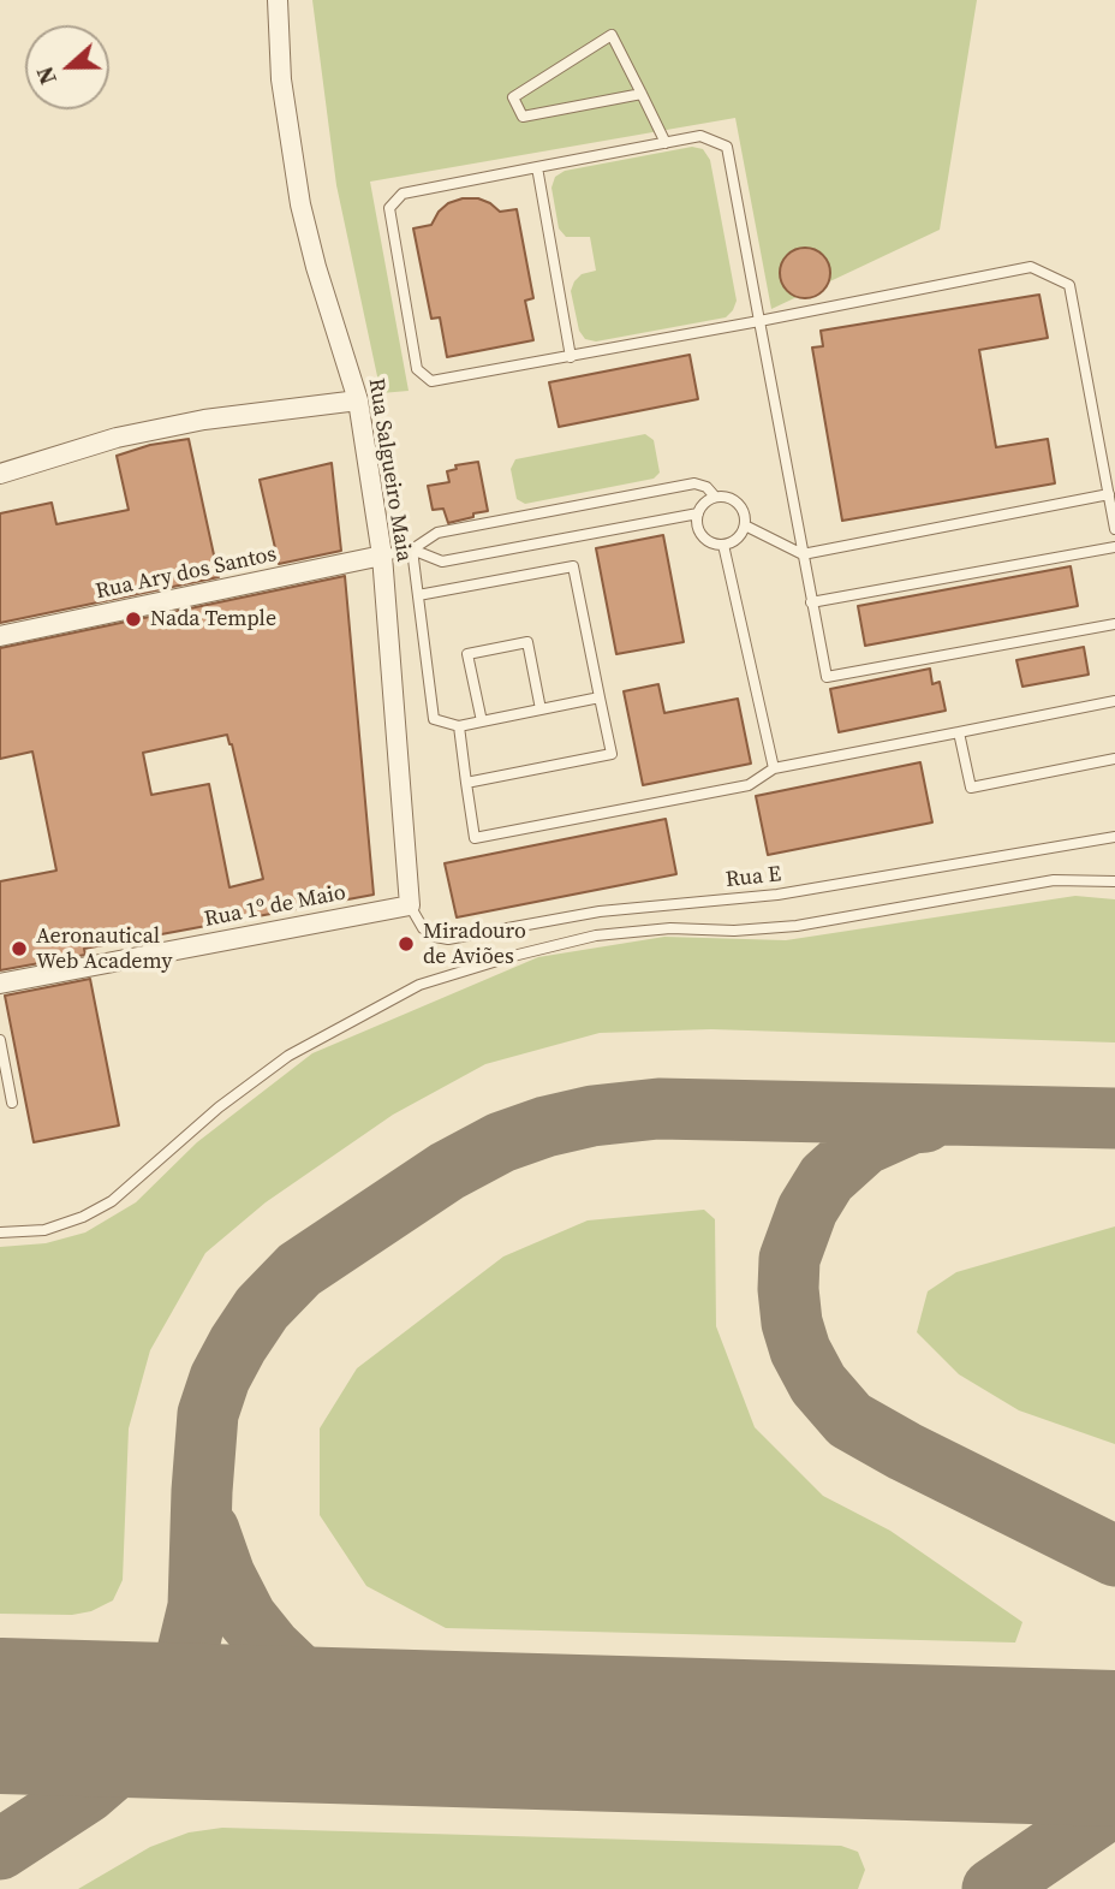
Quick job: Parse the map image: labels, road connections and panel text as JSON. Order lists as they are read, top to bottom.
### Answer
{
  "streets": {
    "street": ["Rua Salgueiro Maia", "Rua Ary dos Santos", "Rua 1º de Maio"],
    "lane": ["Rua E"]
  },
  "crossings": [
    ["Rua Salgueiro Maia", "Rua Ary dos Santos"],
    ["Rua Salgueiro Maia", "Rua E"],
    ["Rua Salgueiro Maia", "Rua 1º de Maio"],
    ["Rua E", "Rua 1º de Maio"]
  ],
  "places": ["Nada Temple", "Miradouro de Aviões", "Aeronautical Web Academy"],
  "north": "left"
}
